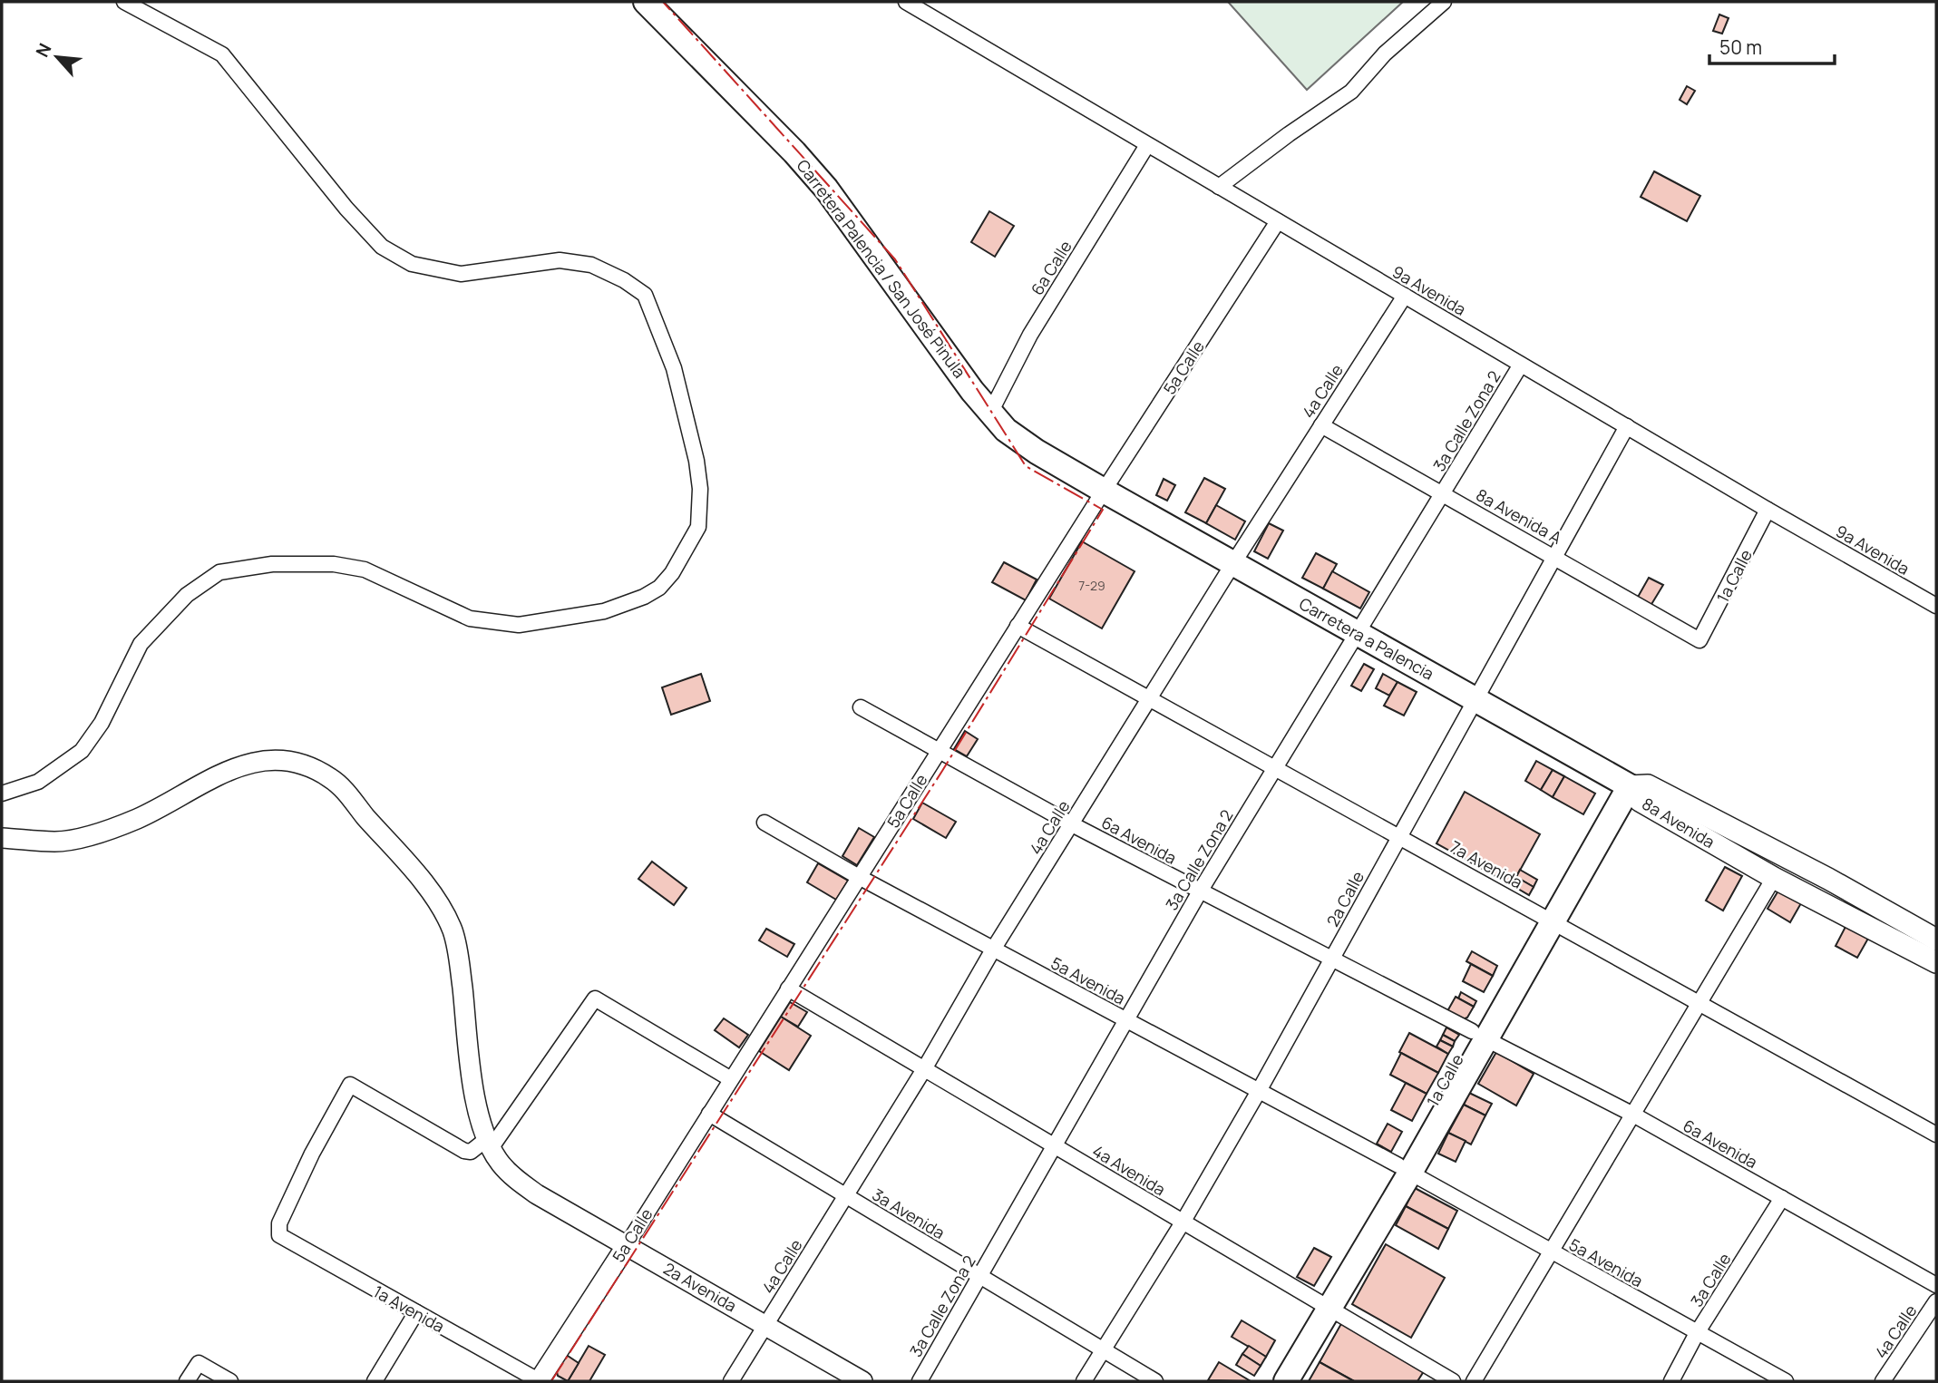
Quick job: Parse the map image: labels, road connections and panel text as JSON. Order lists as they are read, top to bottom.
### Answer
{
  "streets": {
    "main road": [
      "Carretera Palencia / San José Pinula",
      "1a Calle",
      "Carretera a Palencia",
      "8a Avenida"
    ],
    "street": [
      "6a Calle",
      "9a Avenida",
      "5a Calle",
      "4a Calle",
      "3a Calle Zona 2",
      "8a Avenida A",
      "6a Avenida",
      "7a Avenida",
      "2a Calle",
      "5a Avenida",
      "4a Avenida",
      "3a Avenida",
      "3a Calle",
      "2a Avenida",
      "1a Avenida"
    ]
  },
  "crossings": [
    ["6a Calle", "Carretera Palencia / San José Pinula"],
    ["6a Calle", "9a Avenida"],
    ["Carretera Palencia / San José Pinula", "5a Calle"],
    ["Carretera Palencia / San José Pinula", "Carretera a Palencia"],
    ["9a Avenida", "5a Calle"],
    ["9a Avenida", "4a Calle"],
    ["9a Avenida", "3a Calle Zona 2"],
    ["9a Avenida", "1a Calle"],
    ["9a Avenida", "2a Calle"],
    ["5a Calle", "Carretera a Palencia"],
    ["5a Calle", "6a Avenida"],
    ["5a Calle", "7a Avenida"],
    ["5a Calle", "5a Avenida"],
    ["5a Calle", "4a Avenida"],
    ["5a Calle", "3a Avenida"],
    ["5a Calle", "2a Avenida"],
    ["5a Calle", "1a Avenida"],
    ["4a Calle", "8a Avenida A"],
    ["4a Calle", "Carretera a Palencia"],
    ["4a Calle", "6a Avenida"],
    ["4a Calle", "7a Avenida"],
    ["4a Calle", "5a Avenida"],
    ["4a Calle", "4a Avenida"],
    ["4a Calle", "3a Avenida"],
    ["4a Calle", "2a Avenida"],
    ["3a Calle Zona 2", "8a Avenida A"],
    ["3a Calle Zona 2", "Carretera a Palencia"],
    ["3a Calle Zona 2", "6a Avenida"],
    ["3a Calle Zona 2", "7a Avenida"],
    ["3a Calle Zona 2", "5a Avenida"],
    ["3a Calle Zona 2", "4a Avenida"],
    ["3a Calle Zona 2", "3a Avenida"],
    ["8a Avenida A", "1a Calle"],
    ["8a Avenida A", "2a Calle"],
    ["1a Calle", "Carretera a Palencia"],
    ["1a Calle", "8a Avenida"],
    ["1a Calle", "6a Avenida"],
    ["1a Calle", "7a Avenida"],
    ["1a Calle", "5a Avenida"],
    ["1a Calle", "4a Avenida"],
    ["Carretera a Palencia", "8a Avenida"],
    ["Carretera a Palencia", "2a Calle"],
    ["6a Avenida", "2a Calle"],
    ["6a Avenida", "3a Calle"],
    ["7a Avenida", "2a Calle"],
    ["2a Calle", "5a Avenida"],
    ["2a Calle", "4a Avenida"],
    ["2a Calle", "3a Avenida"],
    ["5a Avenida", "3a Calle"],
    ["2a Avenida", "1a Avenida"]
  ],
  "house_numbers": ["7-29"],
  "scale_bar": "50 m",
  "north": "top left"
}
